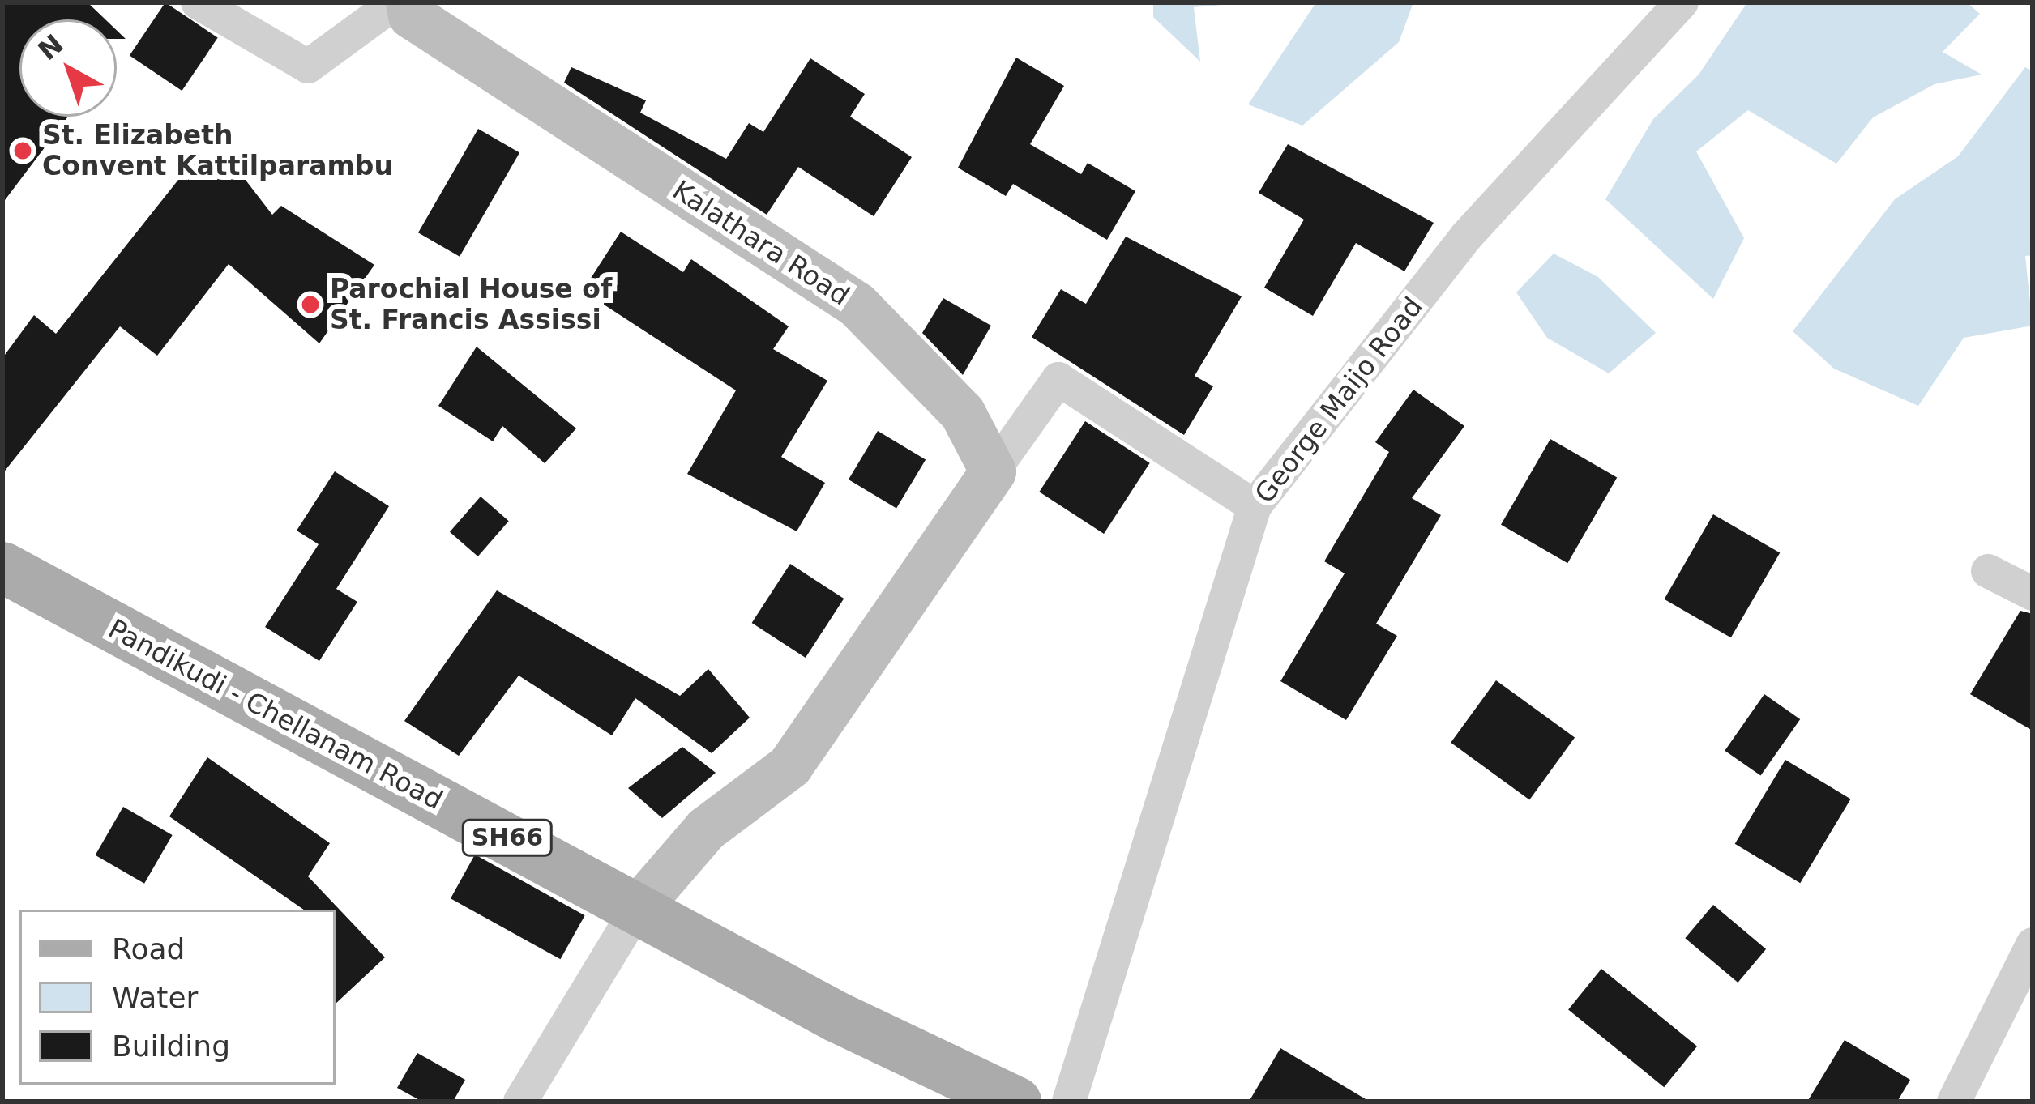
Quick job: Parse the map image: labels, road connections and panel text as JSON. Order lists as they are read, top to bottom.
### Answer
{
  "streets": {
    "main road": ["Pandikudi - Chellanam Road", "SH66"],
    "street": ["Kalathara Road", "George Maijo Road"]
  },
  "places": ["St. Elizabeth Convent Kattilparambu", "Parochial House of St. Francis Assissi"],
  "legend": ["Road", "Water", "Building"],
  "north": "top left"
}
